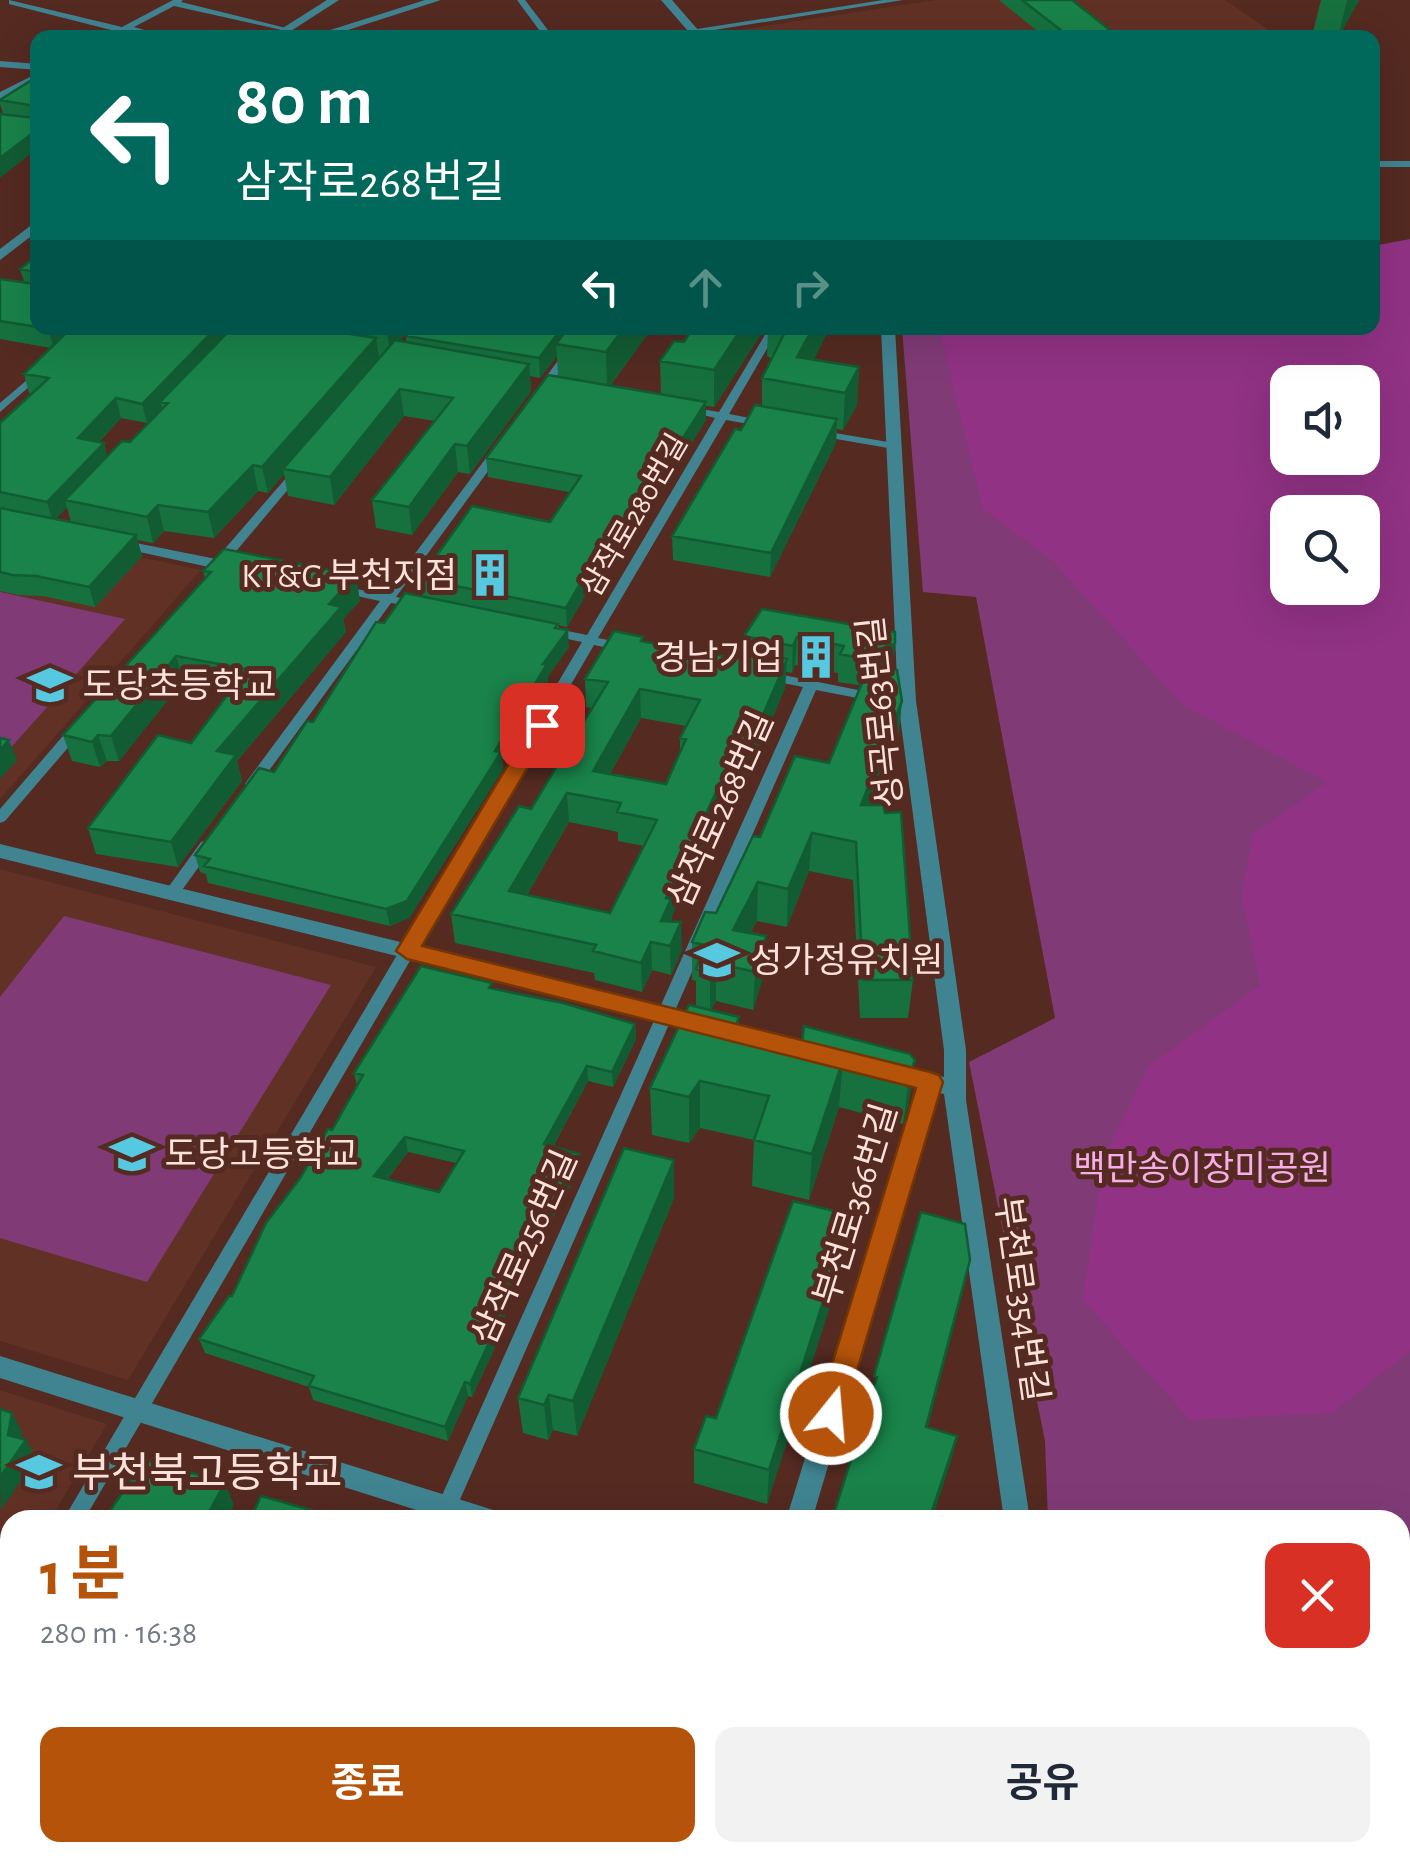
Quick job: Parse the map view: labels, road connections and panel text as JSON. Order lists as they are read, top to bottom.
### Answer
{
  "streets": {
    "street": ["성곡로63번길", "부천로366번길", "부천로354번길"],
    "lane": ["삼작로280번길", "삼작로268번길", "삼작로256번길"]
  },
  "crossings": [
    ["성곡로63번길", "부천로354번길"],
    ["삼작로268번길", "삼작로256번길"]
  ],
  "parks": ["백만송이장미공원"],
  "places": {
    "building": ["KT&G 부천지점", "경남기업"],
    "school or university": [
      "도당초등학교",
      "성가정유치원",
      "도당고등학교",
      "부천북고등학교"
    ]
  },
  "page": {
    "turn": ["80 m", "삼작로268번길"],
    "heading": ["1 분", "280 m · 16:38"],
    "buttons": ["종료", "공유"]
  }
}
